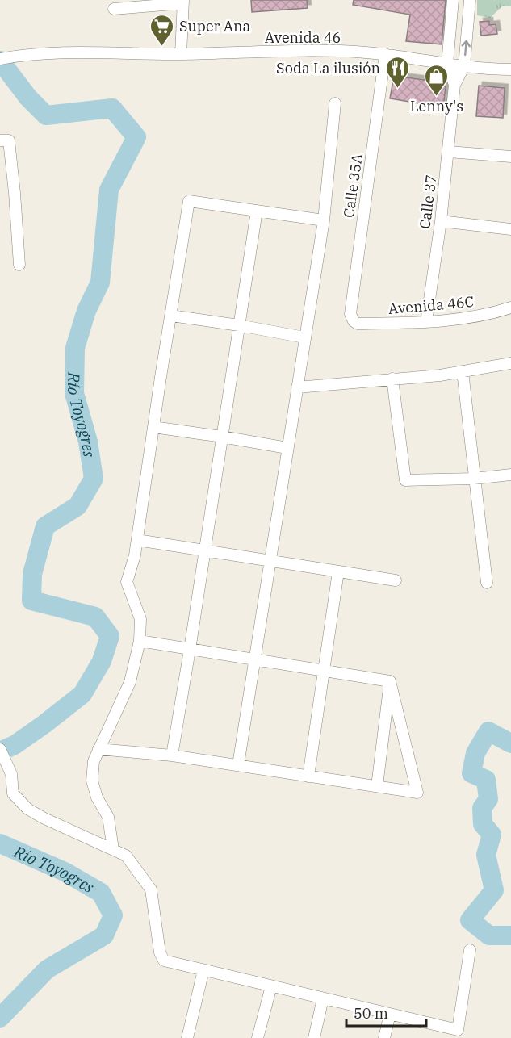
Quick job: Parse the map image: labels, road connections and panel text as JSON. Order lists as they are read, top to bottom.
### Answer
{
  "streets": {
    "street": [
      "Avenida 46",
      "Calle 35A",
      "Calle 37",
      "Avenida 46C"
    ]
  },
  "crossings": [
    ["Avenida 46", "Calle 35A"],
    ["Avenida 46", "Calle 37"],
    ["Calle 35A", "Avenida 46C"],
    ["Calle 37", "Avenida 46C"]
  ],
  "water": ["Río Toyogres"],
  "places": {
    "supermarket": ["Super Ana"],
    "restaurant": ["Soda La ilusión"],
    "shop": ["Lenny's"]
  },
  "scale_bar": "50 m"
}
